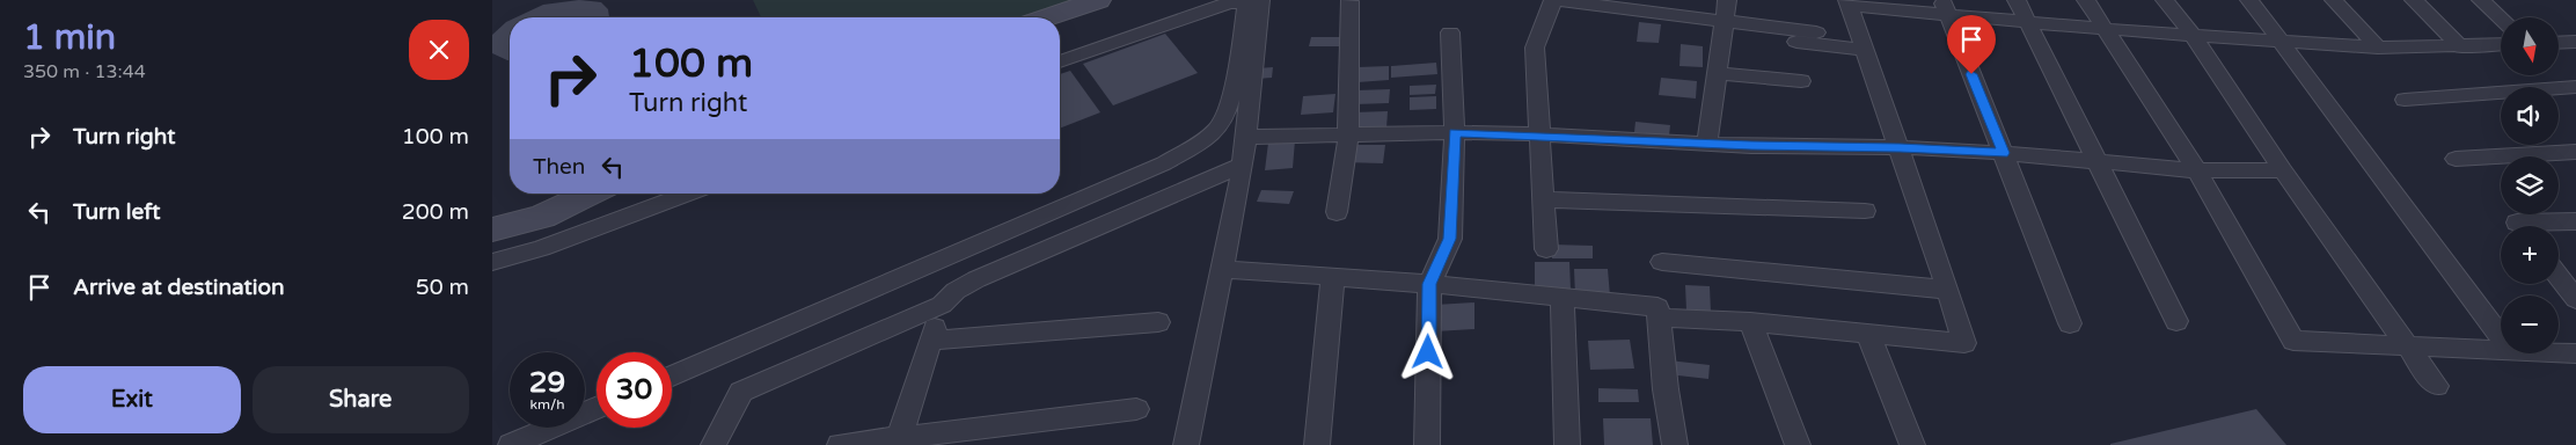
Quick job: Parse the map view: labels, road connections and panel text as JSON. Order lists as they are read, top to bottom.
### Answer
{
  "north": "bottom",
  "page": {
    "heading": ["1 min", "350 m · 13:44"],
    "map_buttons": ["+", "−"],
    "turn": ["100 m", "Turn right"],
    "list": [
      {
        "name": "Turn right",
        "value": "100 m"
      },
      {
        "name": "Turn left",
        "value": "200 m"
      },
      {
        "name": "Arrive at destination",
        "value": "50 m"
      }
    ],
    "then": "Then",
    "speed": "29 km/h",
    "limit": "30",
    "buttons": ["Exit", "Share"]
  }
}
